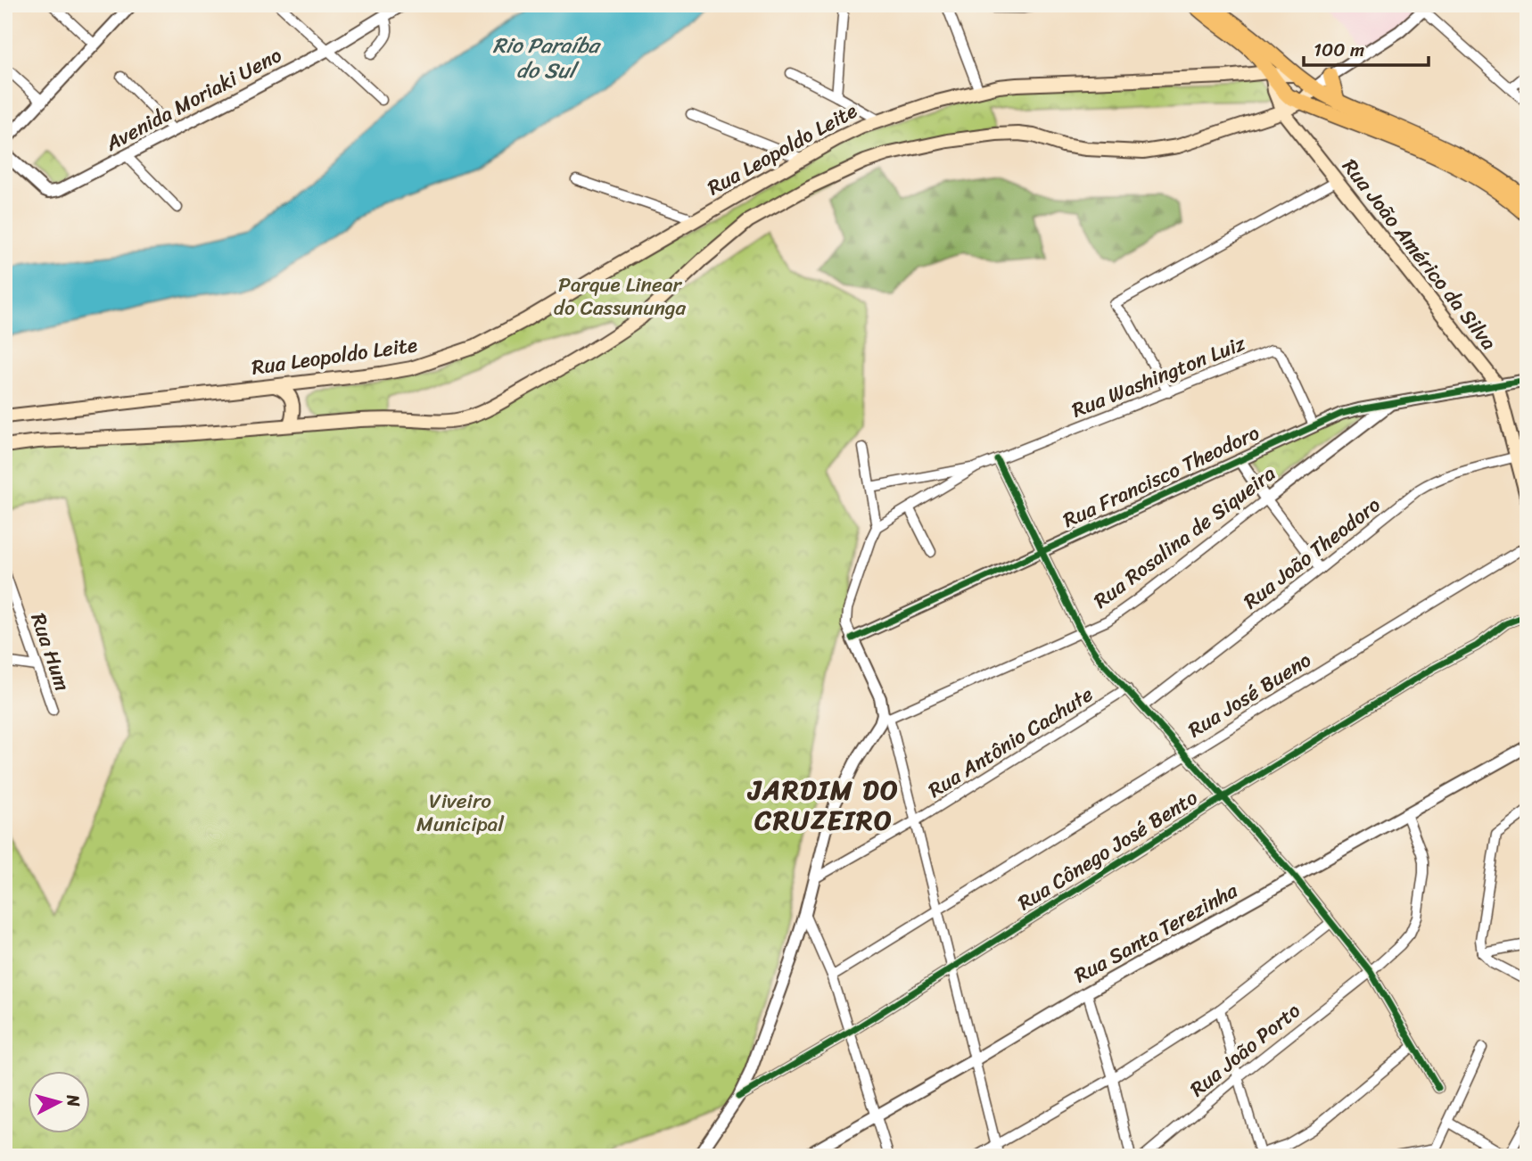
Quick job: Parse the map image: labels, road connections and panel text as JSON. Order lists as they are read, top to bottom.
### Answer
{
  "streets": {
    "main road": ["Rua Leopoldo Leite", "Rua João Américo da Silva"],
    "street": [
      "Avenida Moriaki Ueno",
      "Rua Washington Luiz",
      "Rua Francisco Theodoro",
      "Rua Rosalina de Siqueira",
      "Rua João Theodoro",
      "Rua Hum",
      "Rua José Bueno",
      "Rua Antônio Cachute",
      "Rua Cônego José Bento",
      "Rua Santa Terezinha",
      "Rua João Porto"
    ]
  },
  "crossings": [
    ["Rua Leopoldo Leite", "Rua João Américo da Silva"],
    ["Rua João Américo da Silva", "Rua Francisco Theodoro"],
    ["Rua João Américo da Silva", "Rua João Theodoro"],
    ["Rua Washington Luiz", "Rua Francisco Theodoro"],
    ["Rua Francisco Theodoro", "Rua Rosalina de Siqueira"],
    ["Rua Santa Terezinha", "Rua João Porto"]
  ],
  "districts": ["JARDIM DO CRUZEIRO"],
  "water": ["Rio Paraíba do Sul"],
  "parks": ["Parque Linear do Cassununga", "Viveiro Municipal"],
  "scale_bar": "100 m",
  "north": "right"
}
